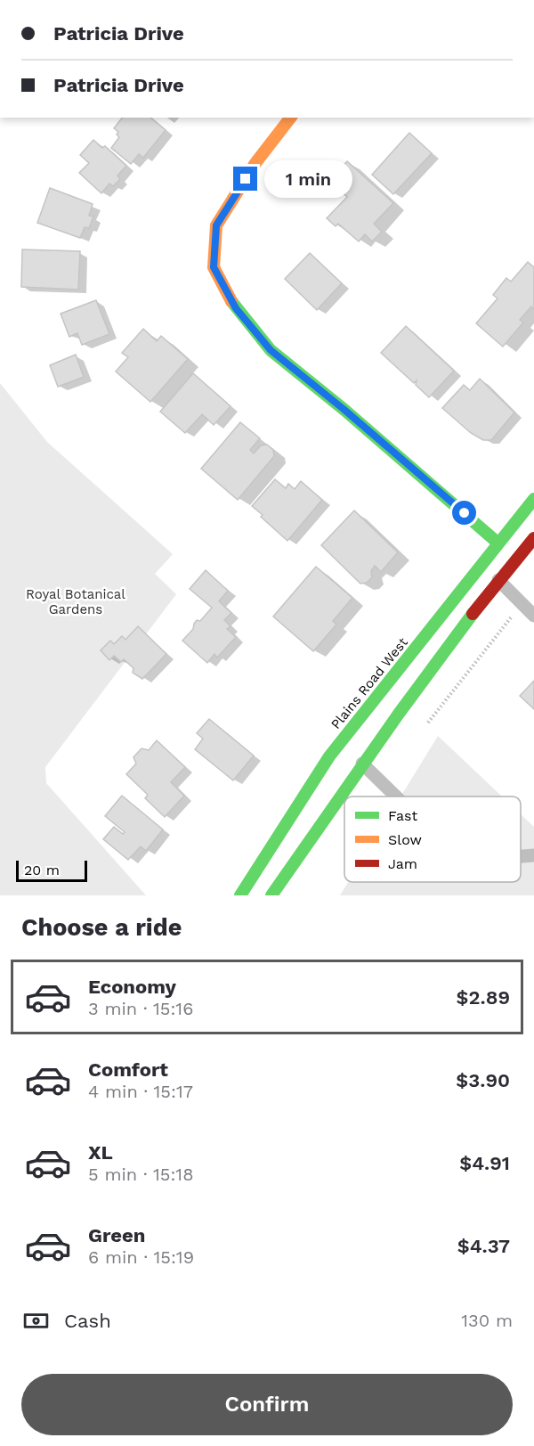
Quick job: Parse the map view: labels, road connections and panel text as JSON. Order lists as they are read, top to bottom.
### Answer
{
  "streets": {
    "main road": ["Plains Road West"]
  },
  "parks": ["Royal Botanical Gardens"],
  "legend": ["Fast", "Slow", "Jam"],
  "scale_bar": "20 m",
  "page": {
    "banner": ["Patricia Drive", "Patricia Drive"],
    "bubble": "1 min",
    "scale": "20 m",
    "heading": "Choose a ride",
    "list": [
      {
        "name": "Economy",
        "note": "3 min · 15:16",
        "value": "$2.89"
      },
      {
        "name": "Comfort",
        "note": "4 min · 15:17",
        "value": "$3.90"
      },
      {
        "name": "XL",
        "note": "5 min · 15:18",
        "value": "$4.91"
      },
      {
        "name": "Green",
        "note": "6 min · 15:19",
        "value": "$4.37"
      }
    ],
    "pay": ["Cash", "130 m"],
    "buttons": "Confirm"
  }
}
